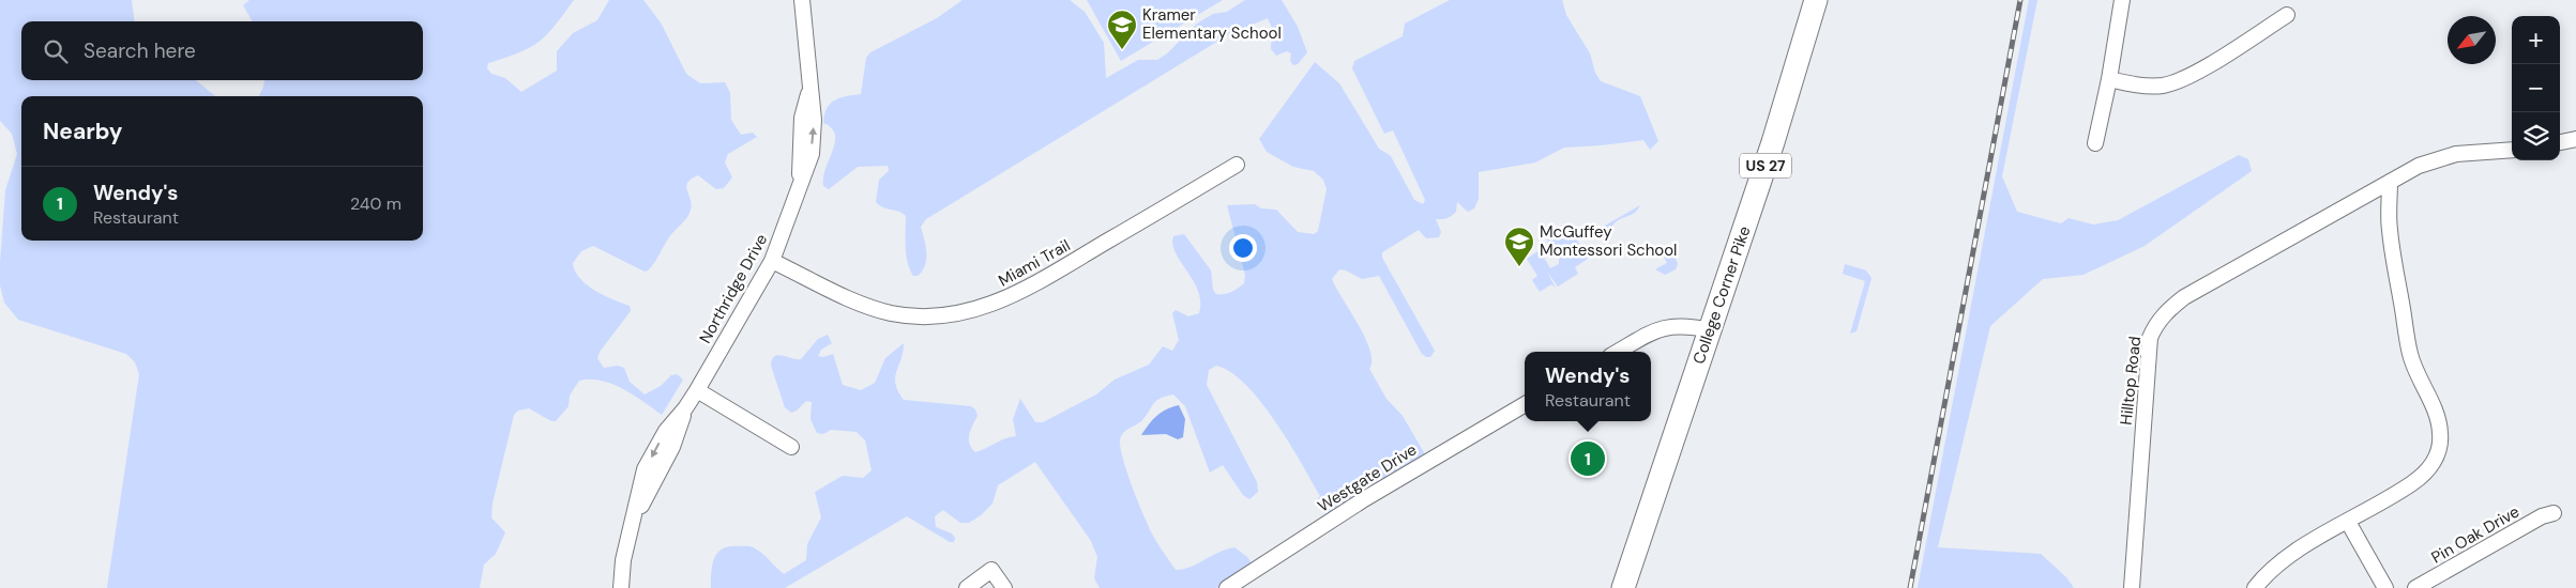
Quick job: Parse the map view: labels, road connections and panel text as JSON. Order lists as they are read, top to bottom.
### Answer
{
  "streets": {
    "highway": ["US 27", "College Corner Pike"],
    "street": [
      "Miami Trail",
      "Northridge Drive",
      "Hilltop Road",
      "Westgate Drive",
      "Pin Oak Drive"
    ]
  },
  "crossings": [
    ["Miami Trail", "Northridge Drive"]
  ],
  "places": {
    "school or university": ["Kramer Elementary School", "McGuffey Montessori School"]
  },
  "north": "bottom left",
  "page": {
    "map_buttons": ["+", "−"],
    "search": "Search here",
    "heading": "Nearby",
    "list": [
      {
        "mark": "1",
        "name": "Wendy's",
        "note": "Restaurant",
        "value": "240 m"
      }
    ],
    "popup": ["Wendy's", "Restaurant"],
    "pins": "1"
  }
}
